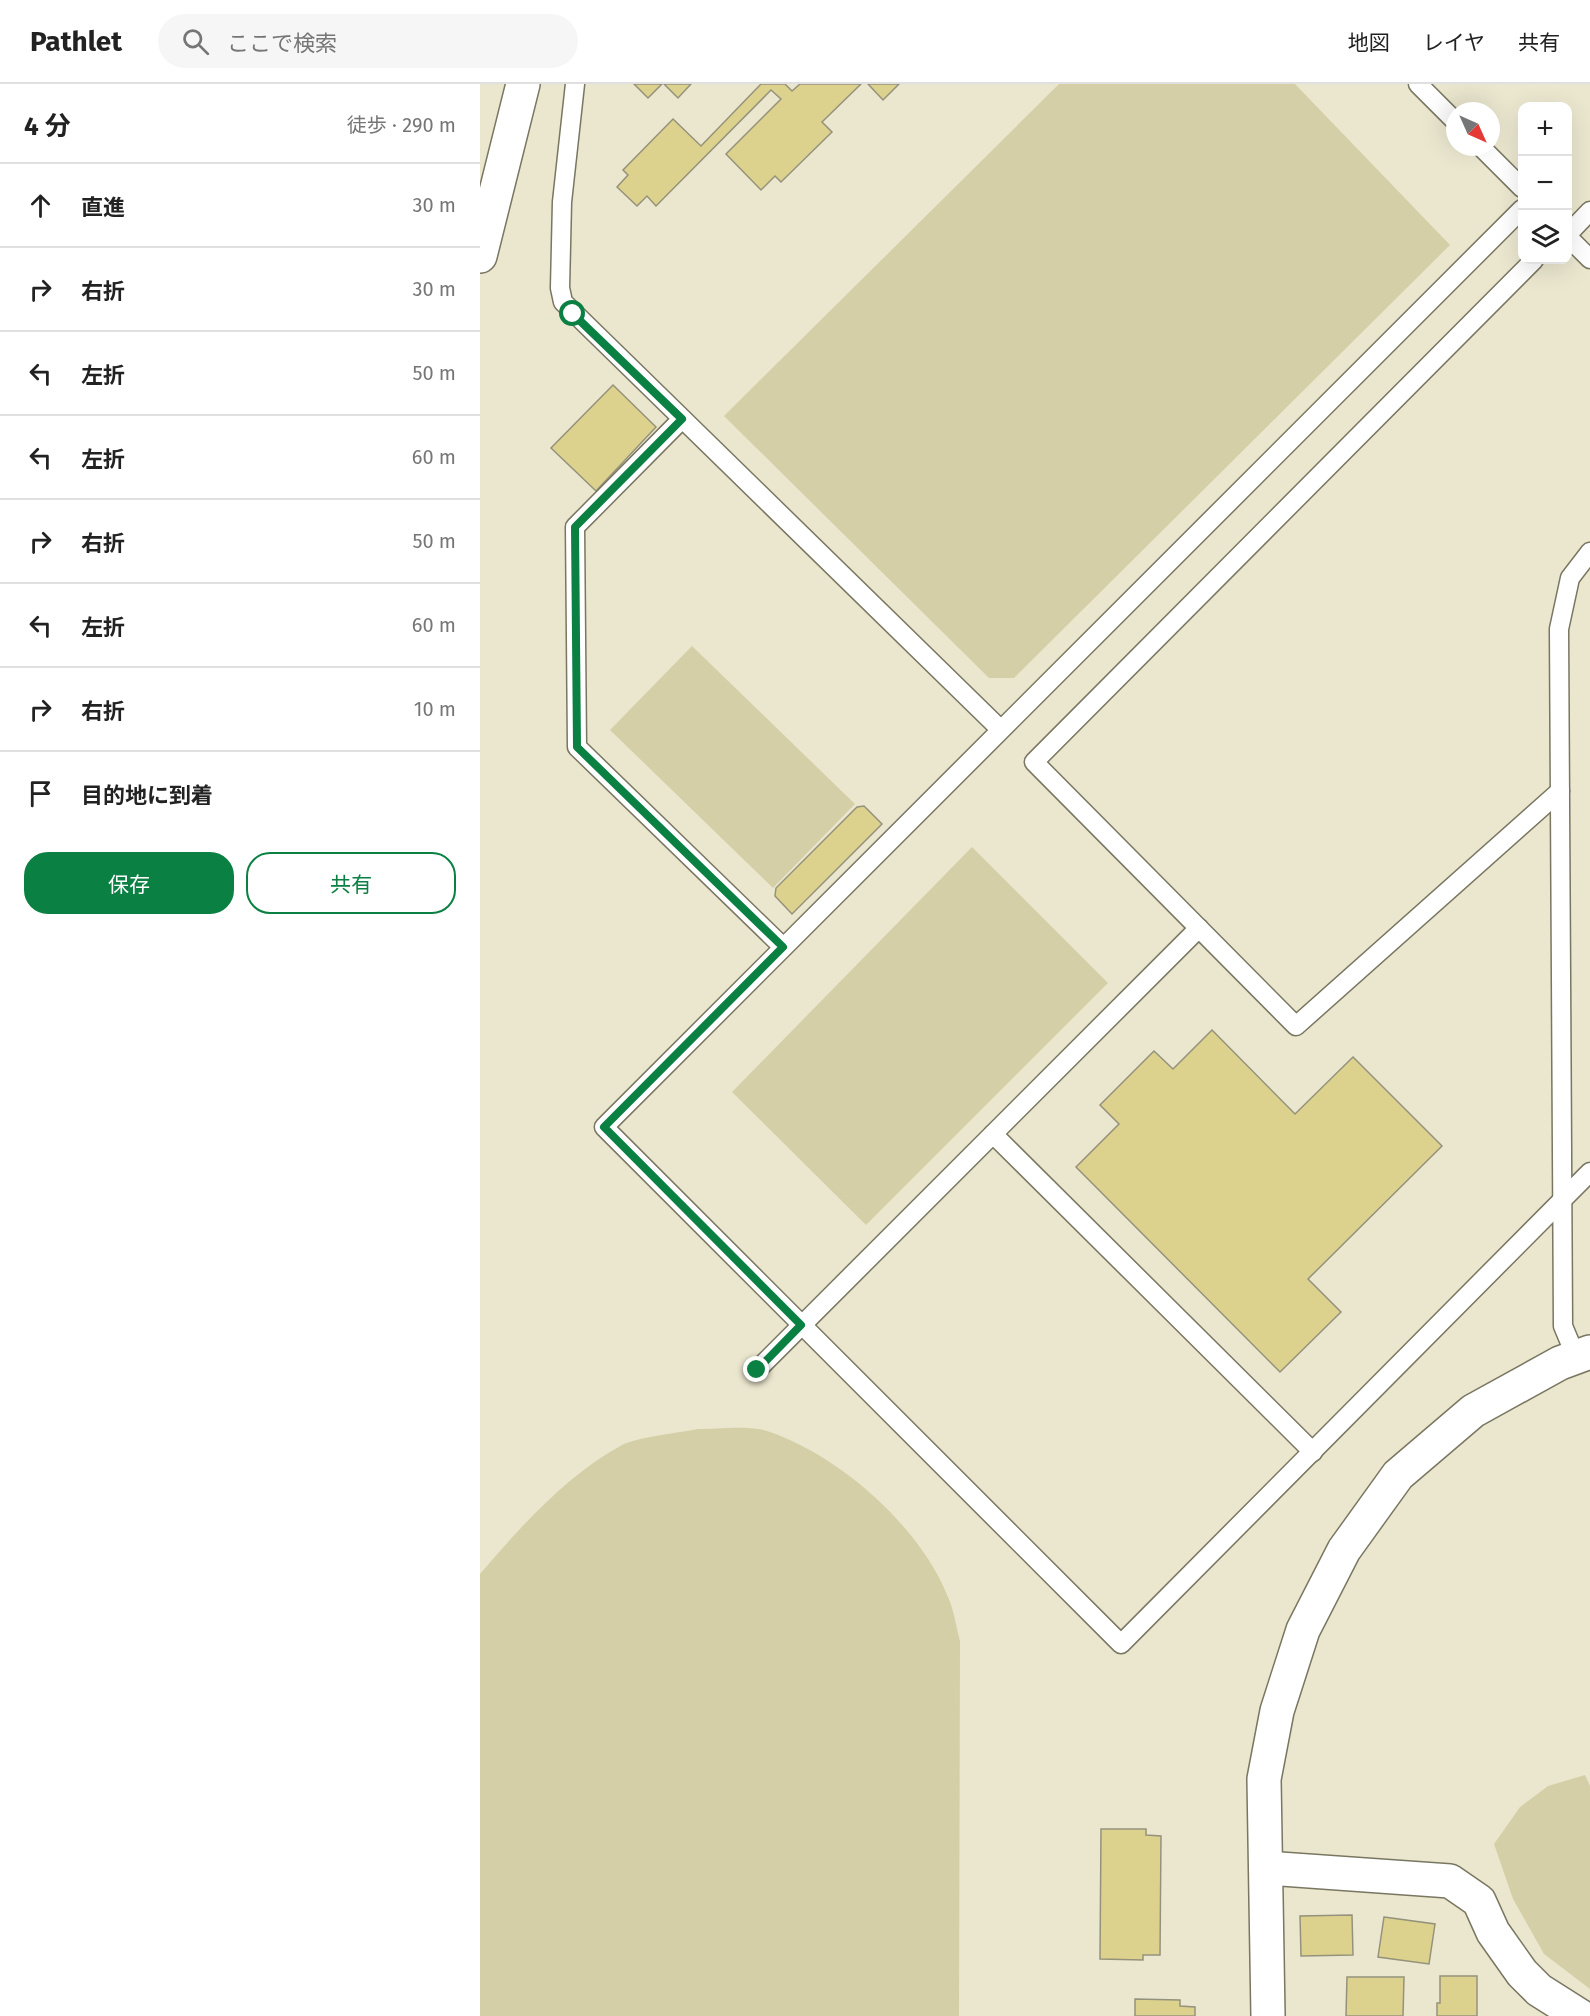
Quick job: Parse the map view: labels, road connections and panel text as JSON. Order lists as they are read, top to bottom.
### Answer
{
  "north": "bottom right",
  "page": {
    "header": "Pathlet",
    "search": "ここで検索",
    "nav": ["地図", "レイヤ", "共有"],
    "heading": ["4 分", "徒歩 · 290 m"],
    "map_buttons": ["+", "−"],
    "list": [
      ["直進", "30 m"],
      ["右折", "30 m"],
      ["左折", "50 m"],
      ["左折", "60 m"],
      ["右折", "50 m"],
      ["左折", "60 m"],
      ["右折", "10 m"],
      "目的地に到着"
    ],
    "buttons": ["保存", "共有"]
  }
}
